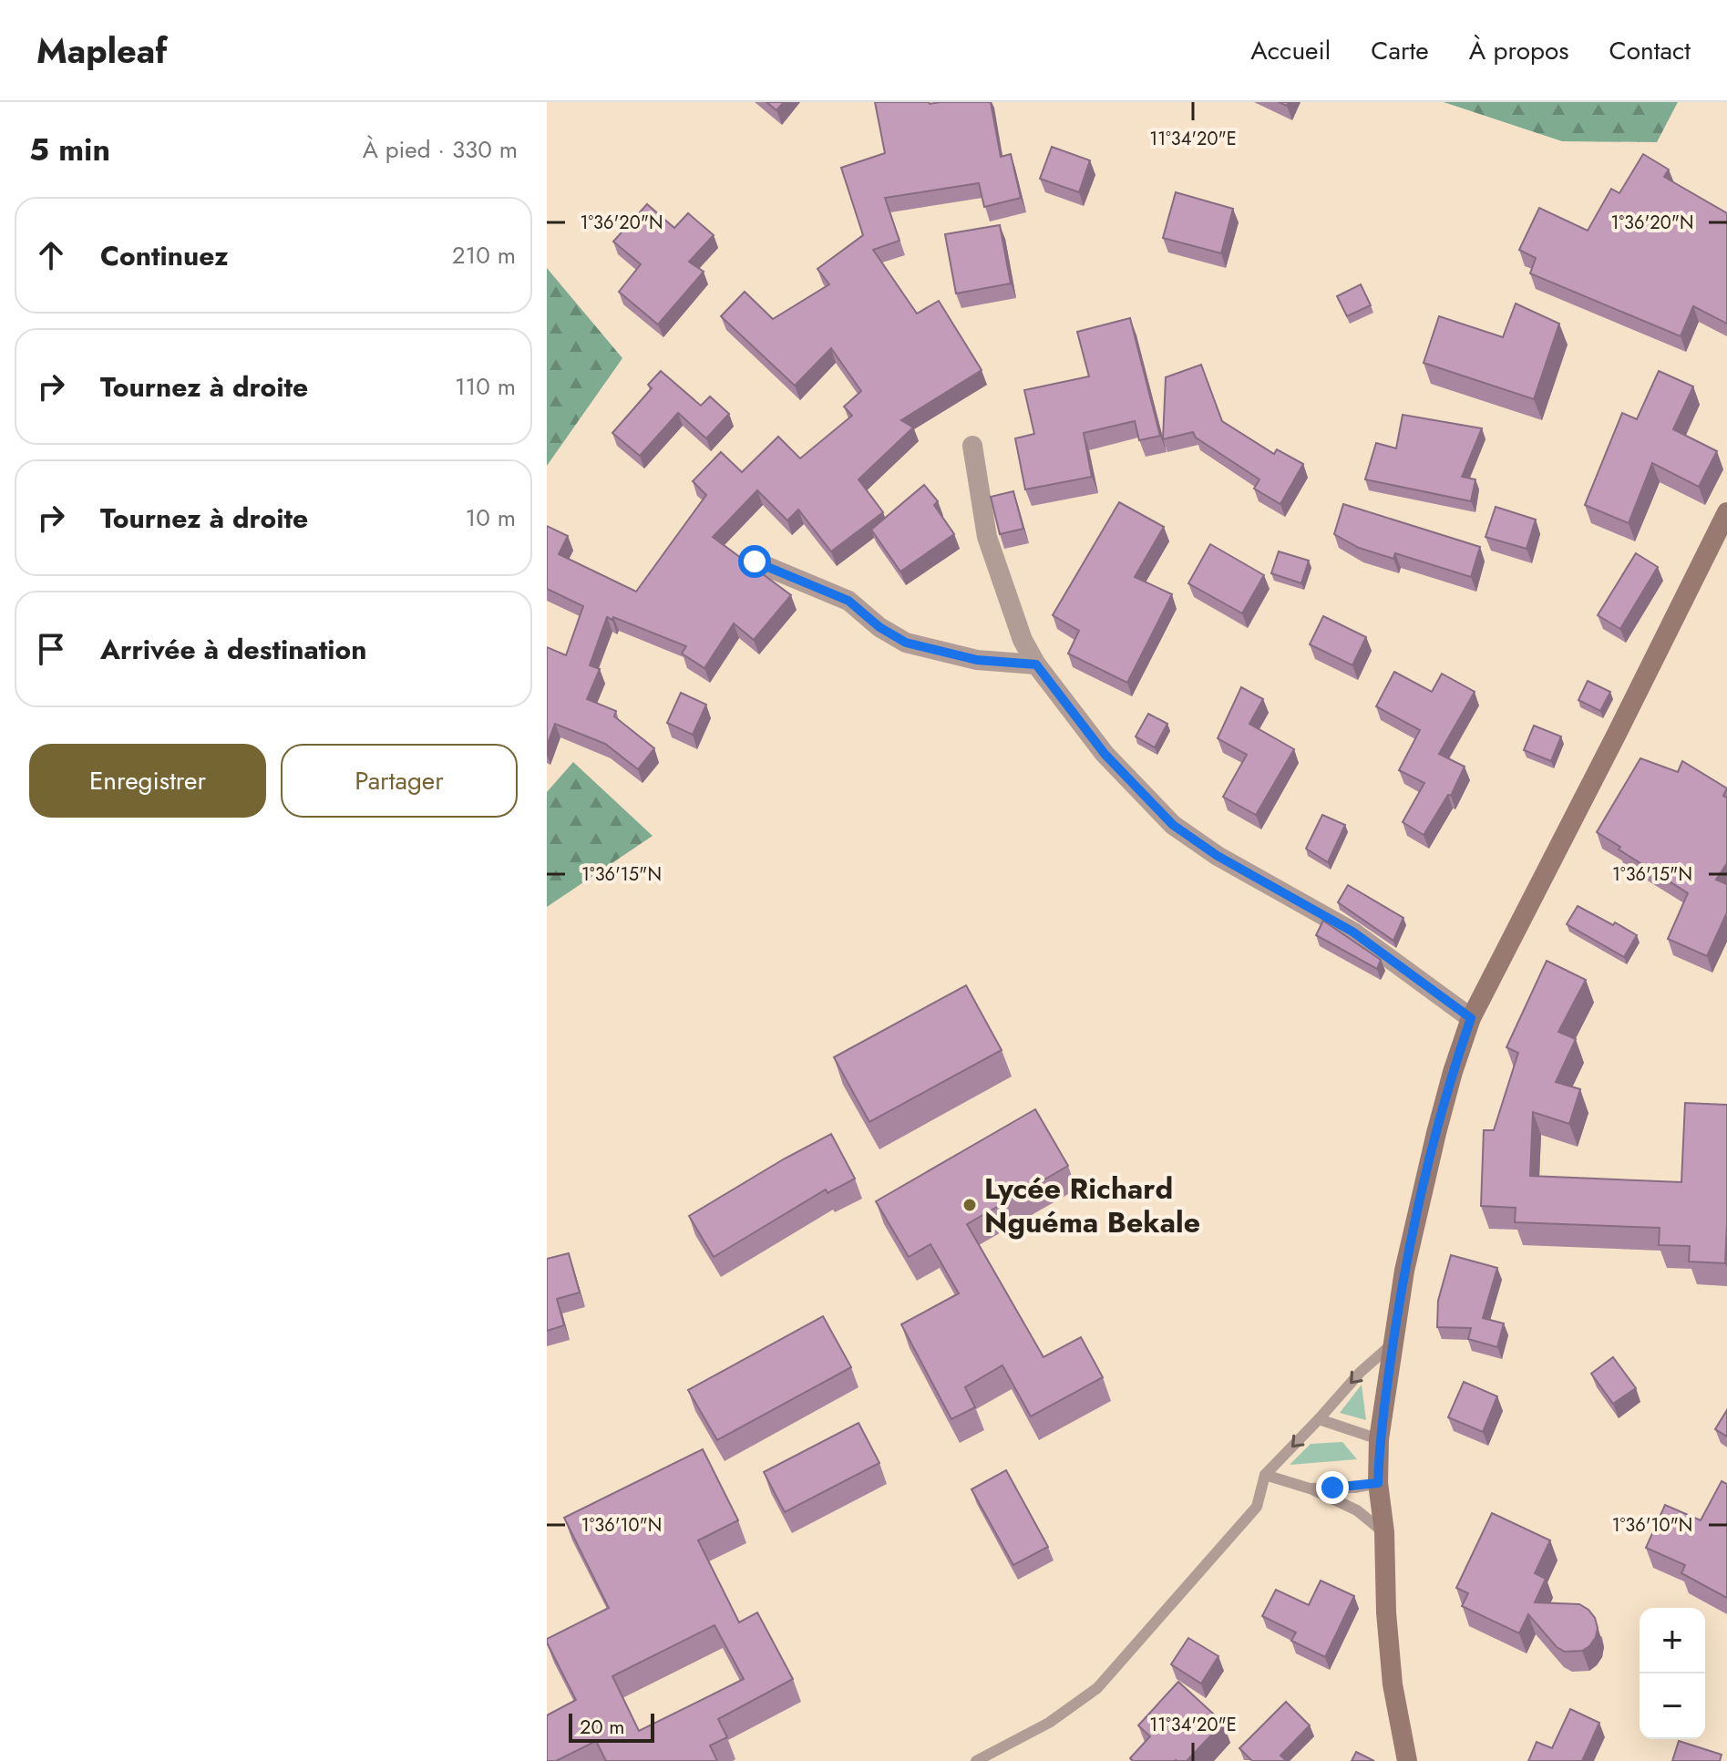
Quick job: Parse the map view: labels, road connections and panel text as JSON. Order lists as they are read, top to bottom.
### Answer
{
  "places": ["Lycée Richard Nguéma Bekale"],
  "scale_bar": "20 m",
  "page": {
    "header": "Mapleaf",
    "nav": [
      "Accueil",
      "Carte",
      "À propos",
      "Contact"
    ],
    "heading": ["5 min", "À pied · 330 m"],
    "list": [
      ["Continuez", "210 m"],
      ["Tournez à droite", "110 m"],
      ["Tournez à droite", "10 m"],
      "Arrivée à destination"
    ],
    "buttons": ["Enregistrer", "Partager"],
    "map_buttons": ["+", "−"],
    "scale": "20 m"
  },
  "coordinates": [
    "11°34'20\"E",
    "1°36'20\"N",
    "1°36'15\"N",
    "1°36'10\"N"
  ]
}
